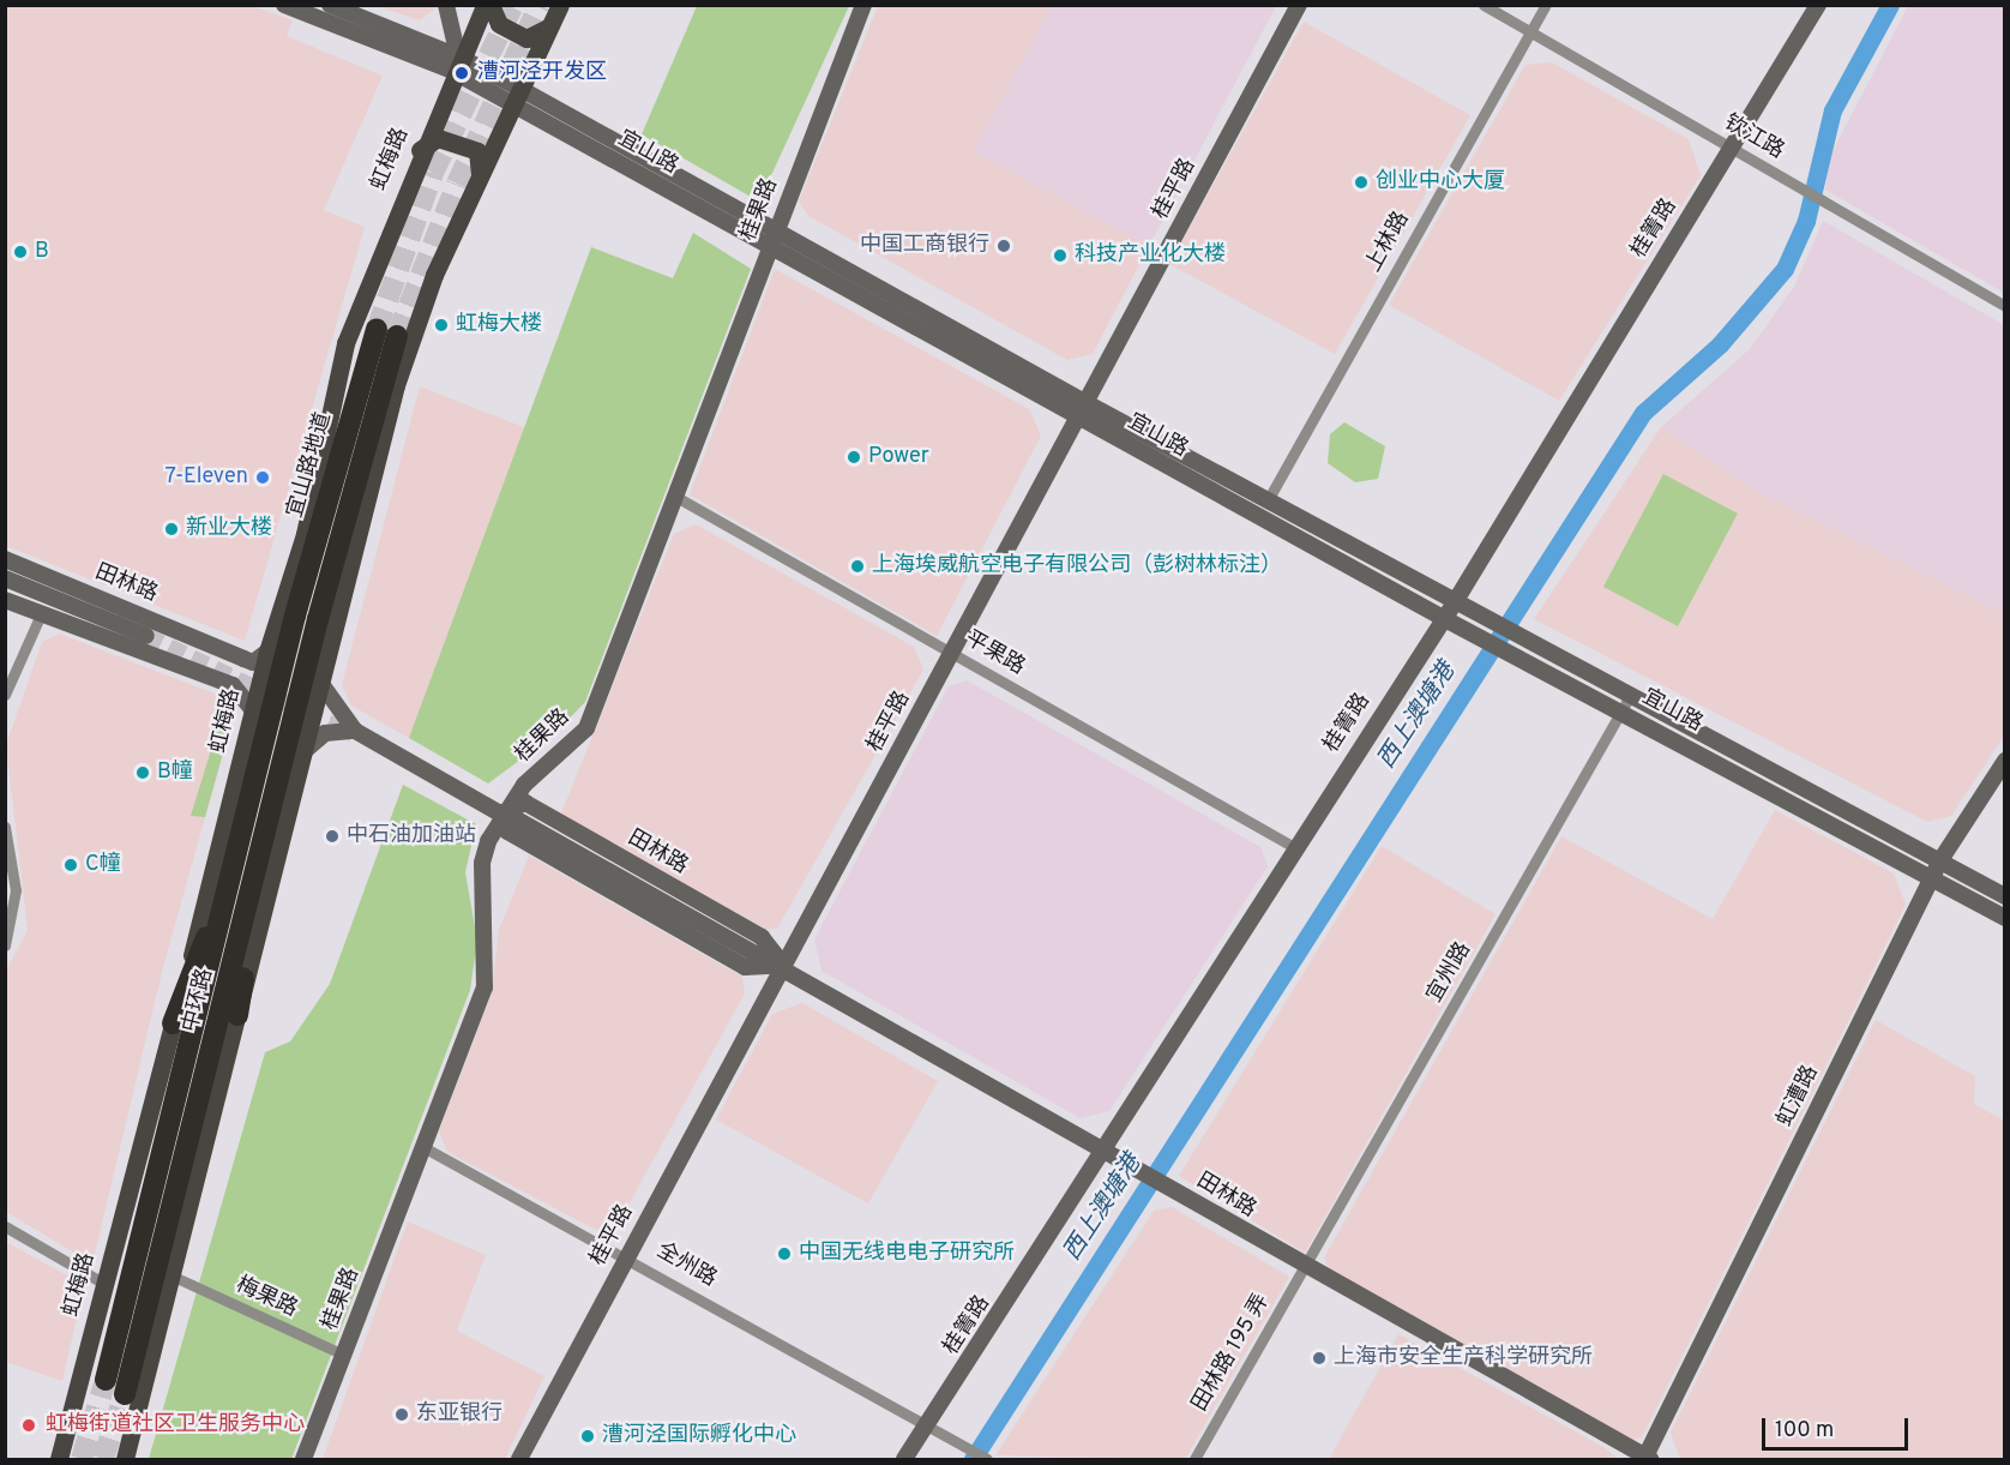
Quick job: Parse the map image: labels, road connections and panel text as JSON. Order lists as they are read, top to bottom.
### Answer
{
  "streets": {
    "highway": ["宜山路地道", "中环路"],
    "main road": ["虹梅路"],
    "street": [
      "钦江路",
      "宜山路",
      "桂平路",
      "桂果路",
      "桂箐路",
      "上林路",
      "田林路",
      "平果路",
      "宜州路",
      "虹漕路",
      "全州路",
      "梅果路",
      "田林路 195 弄"
    ]
  },
  "crossings": [
    ["钦江路", "桂箐路"],
    ["钦江路", "上林路"],
    ["宜山路", "虹梅路"],
    ["宜山路", "桂平路"],
    ["宜山路", "桂果路"],
    ["宜山路", "桂箐路"],
    ["宜山路", "上林路"],
    ["宜山路", "宜州路"],
    ["宜山路", "虹漕路"],
    ["虹梅路", "田林路"],
    ["桂平路", "田林路"],
    ["桂平路", "平果路"],
    ["桂平路", "全州路"],
    ["桂果路", "田林路"],
    ["桂果路", "平果路"],
    ["桂果路", "全州路"],
    ["桂果路", "梅果路"],
    ["桂箐路", "田林路"],
    ["桂箐路", "平果路"],
    ["桂箐路", "全州路"],
    ["宜山路地道", "中环路"],
    ["田林路", "宜州路"],
    ["田林路", "虹漕路"],
    ["田林路", "田林路 195 弄"],
    ["宜州路", "田林路 195 弄"]
  ],
  "water": ["西上澳塘港"],
  "places": [
    "漕河泾开发区",
    "创业中心大厦",
    "中国工商银行",
    "B",
    "科技产业化大楼",
    "虹梅大楼",
    "Power",
    "7-Eleven",
    "新业大楼",
    "上海埃威航空电子有限公司（彭树林标注）",
    "B幢",
    "中石油加油站",
    "C幢",
    "中国无线电电子研究所",
    "上海市安全生产科学研究所",
    "东亚银行",
    "虹梅街道社区卫生服务中心",
    "漕河泾国际孵化中心"
  ],
  "scale_bar": "100 m"
}
